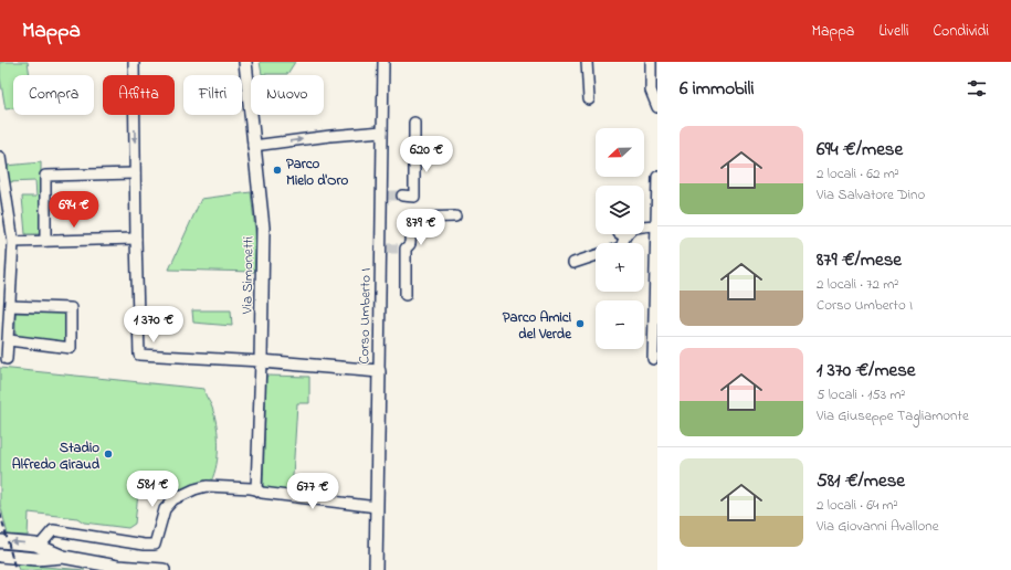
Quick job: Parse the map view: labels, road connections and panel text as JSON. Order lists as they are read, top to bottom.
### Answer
{
  "streets": {
    "main road": ["Via Simonetti", "Corso Umberto I"]
  },
  "places": ["Parco Mielo d'Oro", "Parco Amici del Verde", "Stadio Alfredo Giraud"],
  "north": "left",
  "page": {
    "header": "Mappa",
    "nav": ["Mappa", "Livelli", "Condividi"],
    "heading": "6 immobili",
    "chip": [
      "Compra",
      "Affitta",
      "Filtri",
      "Nuovo"
    ],
    "list": [
      {
        "name": "694 €/mese",
        "note": "2 locali · 62 m² · Via Salvatore Dino"
      },
      {
        "name": "879 €/mese",
        "note": "2 locali · 72 m² · Corso Umberto I"
      },
      {
        "name": "1 370 €/mese",
        "note": "5 locali · 153 m² · Via Giuseppe Tagliamonte"
      },
      {
        "name": "581 €/mese",
        "note": "2 locali · 64 m² · Via Giovanni Avallone"
      }
    ],
    "map_buttons": ["+", "−"],
    "price": [
      "620 €",
      "694 €",
      "879 €",
      "1 370 €",
      "581 €",
      "677 €"
    ]
  }
}
